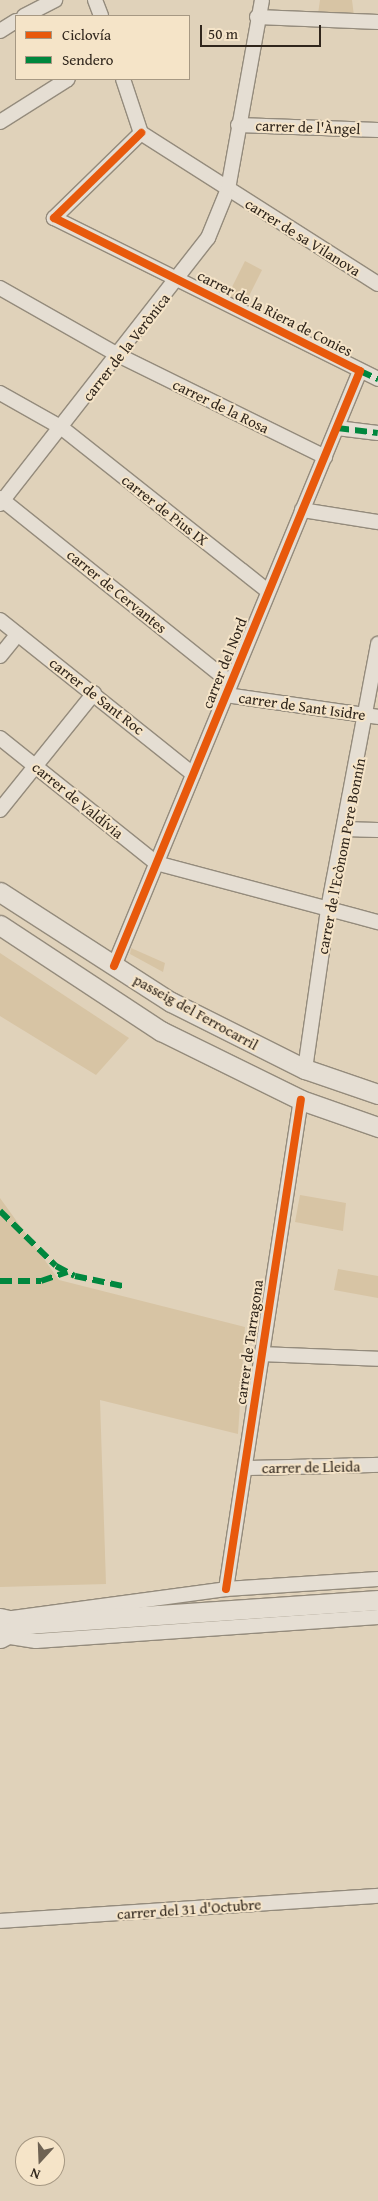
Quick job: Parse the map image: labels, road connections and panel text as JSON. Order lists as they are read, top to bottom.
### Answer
{
  "streets": {
    "main road": ["passeig del Ferrocarril"],
    "street": [
      "carrer de l'Àngel",
      "carrer de sa Vilanova",
      "carrer de la Riera de Conies",
      "carrer de la Verònica",
      "carrer de la Rosa",
      "carrer de Pius IX",
      "carrer de Cervantes",
      "carrer del Nord",
      "carrer de Sant Roc",
      "carrer de Sant Isidre",
      "carrer de Valdívia",
      "carrer de l'Ecònom Pere Bonnín",
      "carrer de Tarragona",
      "carrer de Lleida",
      "carrer del 31 d'Octubre"
    ]
  },
  "crossings": [
    ["carrer de l'Àngel", "carrer de la Verònica"],
    ["carrer de sa Vilanova", "carrer de la Riera de Conies"],
    ["carrer de sa Vilanova", "carrer de la Verònica"],
    ["carrer de la Riera de Conies", "carrer de la Verònica"],
    ["carrer de la Riera de Conies", "carrer del Nord"],
    ["carrer de la Verònica", "carrer de la Rosa"],
    ["carrer de la Verònica", "carrer de Pius IX"],
    ["carrer de la Verònica", "carrer de Cervantes"],
    ["carrer de la Rosa", "carrer del Nord"],
    ["carrer de Pius IX", "carrer del Nord"],
    ["carrer de Cervantes", "carrer del Nord"],
    ["carrer de Cervantes", "carrer de Sant Isidre"],
    ["carrer del Nord", "carrer de Sant Roc"],
    ["carrer del Nord", "carrer de Sant Isidre"],
    ["carrer del Nord", "carrer de Valdívia"],
    ["carrer del Nord", "passeig del Ferrocarril"],
    ["carrer de Sant Isidre", "carrer de l'Ecònom Pere Bonnín"],
    ["carrer de l'Ecònom Pere Bonnín", "passeig del Ferrocarril"],
    ["passeig del Ferrocarril", "carrer de Tarragona"],
    ["carrer de Tarragona", "carrer de Lleida"]
  ],
  "legend": ["Ciclovía", "Sendero"],
  "scale_bar": "50 m",
  "north": "bottom"
}
